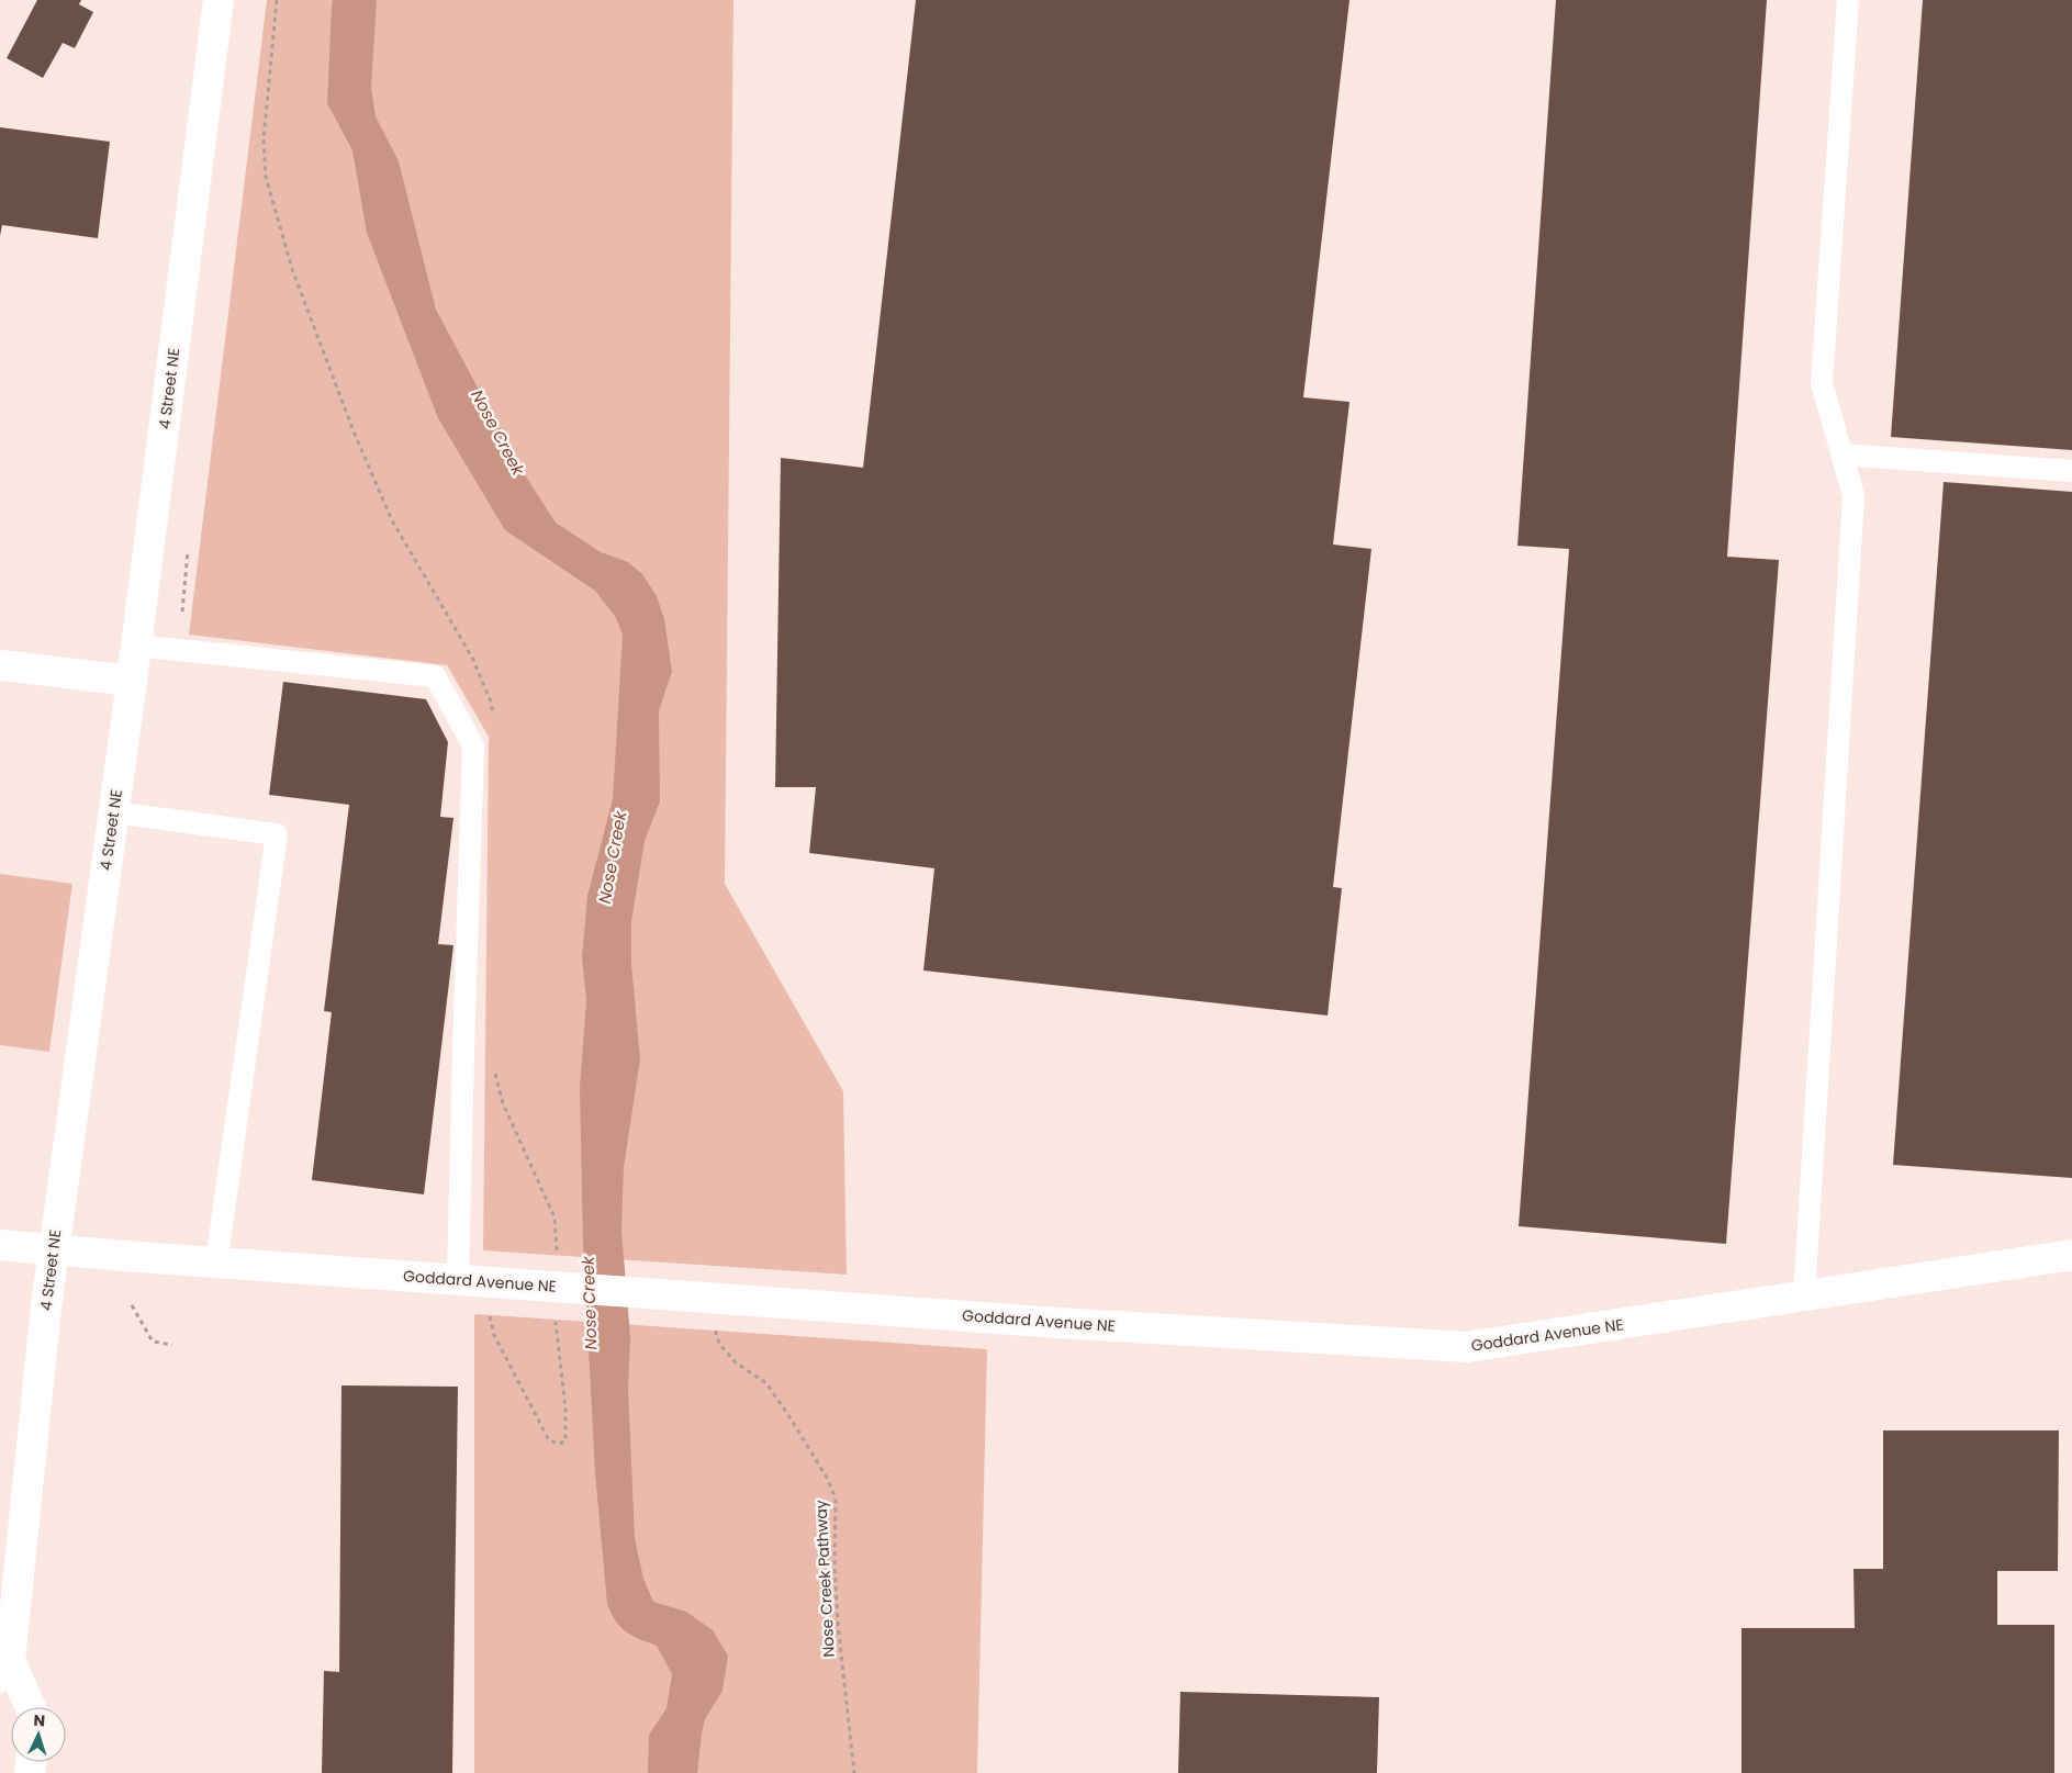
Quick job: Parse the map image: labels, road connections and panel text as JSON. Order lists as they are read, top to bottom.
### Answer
{
  "streets": {
    "street": ["4 Street NE", "Goddard Avenue NE"],
    "path": ["Nose Creek Pathway"]
  },
  "crossings": [
    ["4 Street NE", "Goddard Avenue NE"]
  ],
  "water": ["Nose Creek"],
  "north": "top"
}
